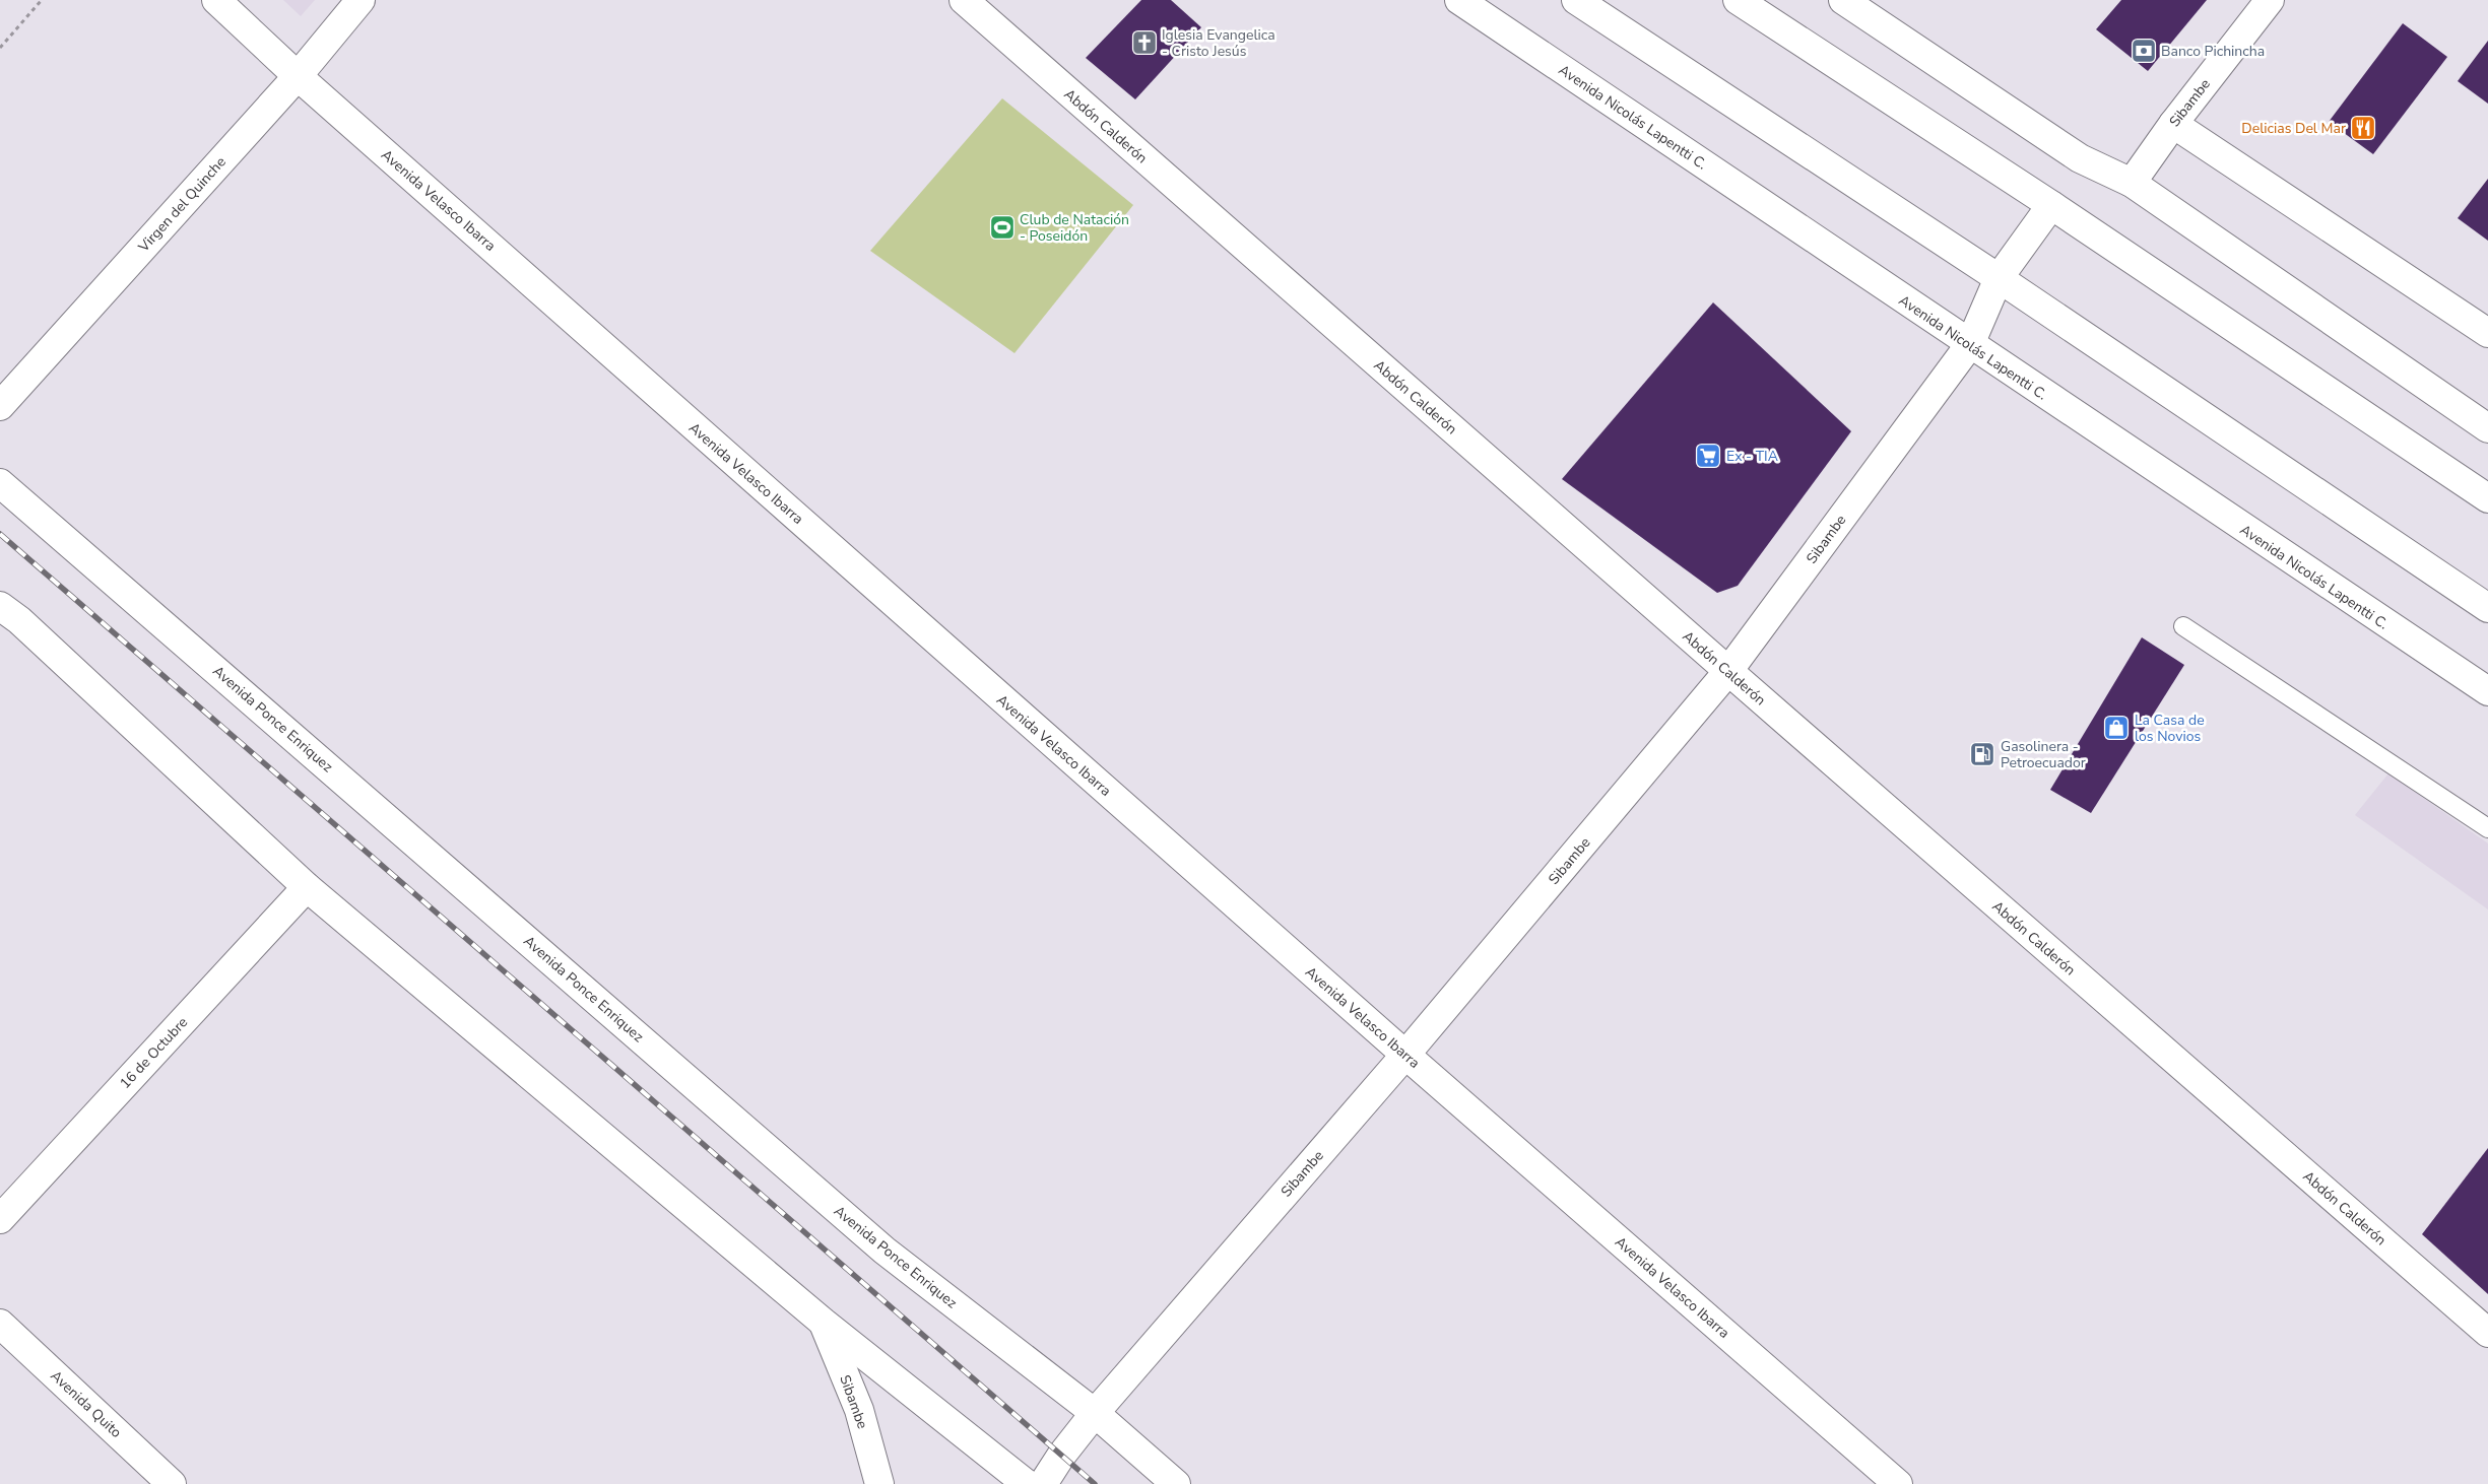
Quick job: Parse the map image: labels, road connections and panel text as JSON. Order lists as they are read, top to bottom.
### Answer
{
  "streets": {
    "main road": [
      "Sibambe",
      "Avenida Nicolás Lapentti C.",
      "Abdón Calderón",
      "Avenida Velasco Ibarra",
      "Virgen del Quinche",
      "Avenida Ponce Enriquez",
      "16 de Octubre",
      "Avenida Quito"
    ]
  },
  "crossings": [
    ["Sibambe", "Avenida Nicolás Lapentti C."],
    ["Sibambe", "Abdón Calderón"],
    ["Sibambe", "Avenida Velasco Ibarra"],
    ["Sibambe", "Avenida Ponce Enriquez"],
    ["Avenida Velasco Ibarra", "Virgen del Quinche"]
  ],
  "places": {
    "church": ["Iglesia Evangelica - Cristo Jesús"],
    "bank": ["Banco Pichincha"],
    "restaurant": ["Delicias Del Mar"],
    "sports": ["Club de Natación - Poseidón"],
    "supermarket": ["Ex - TIA"],
    "shop": ["La Casa de los Novios"],
    "fuel station": ["Gasolinera - Petroecuador"]
  }
}
